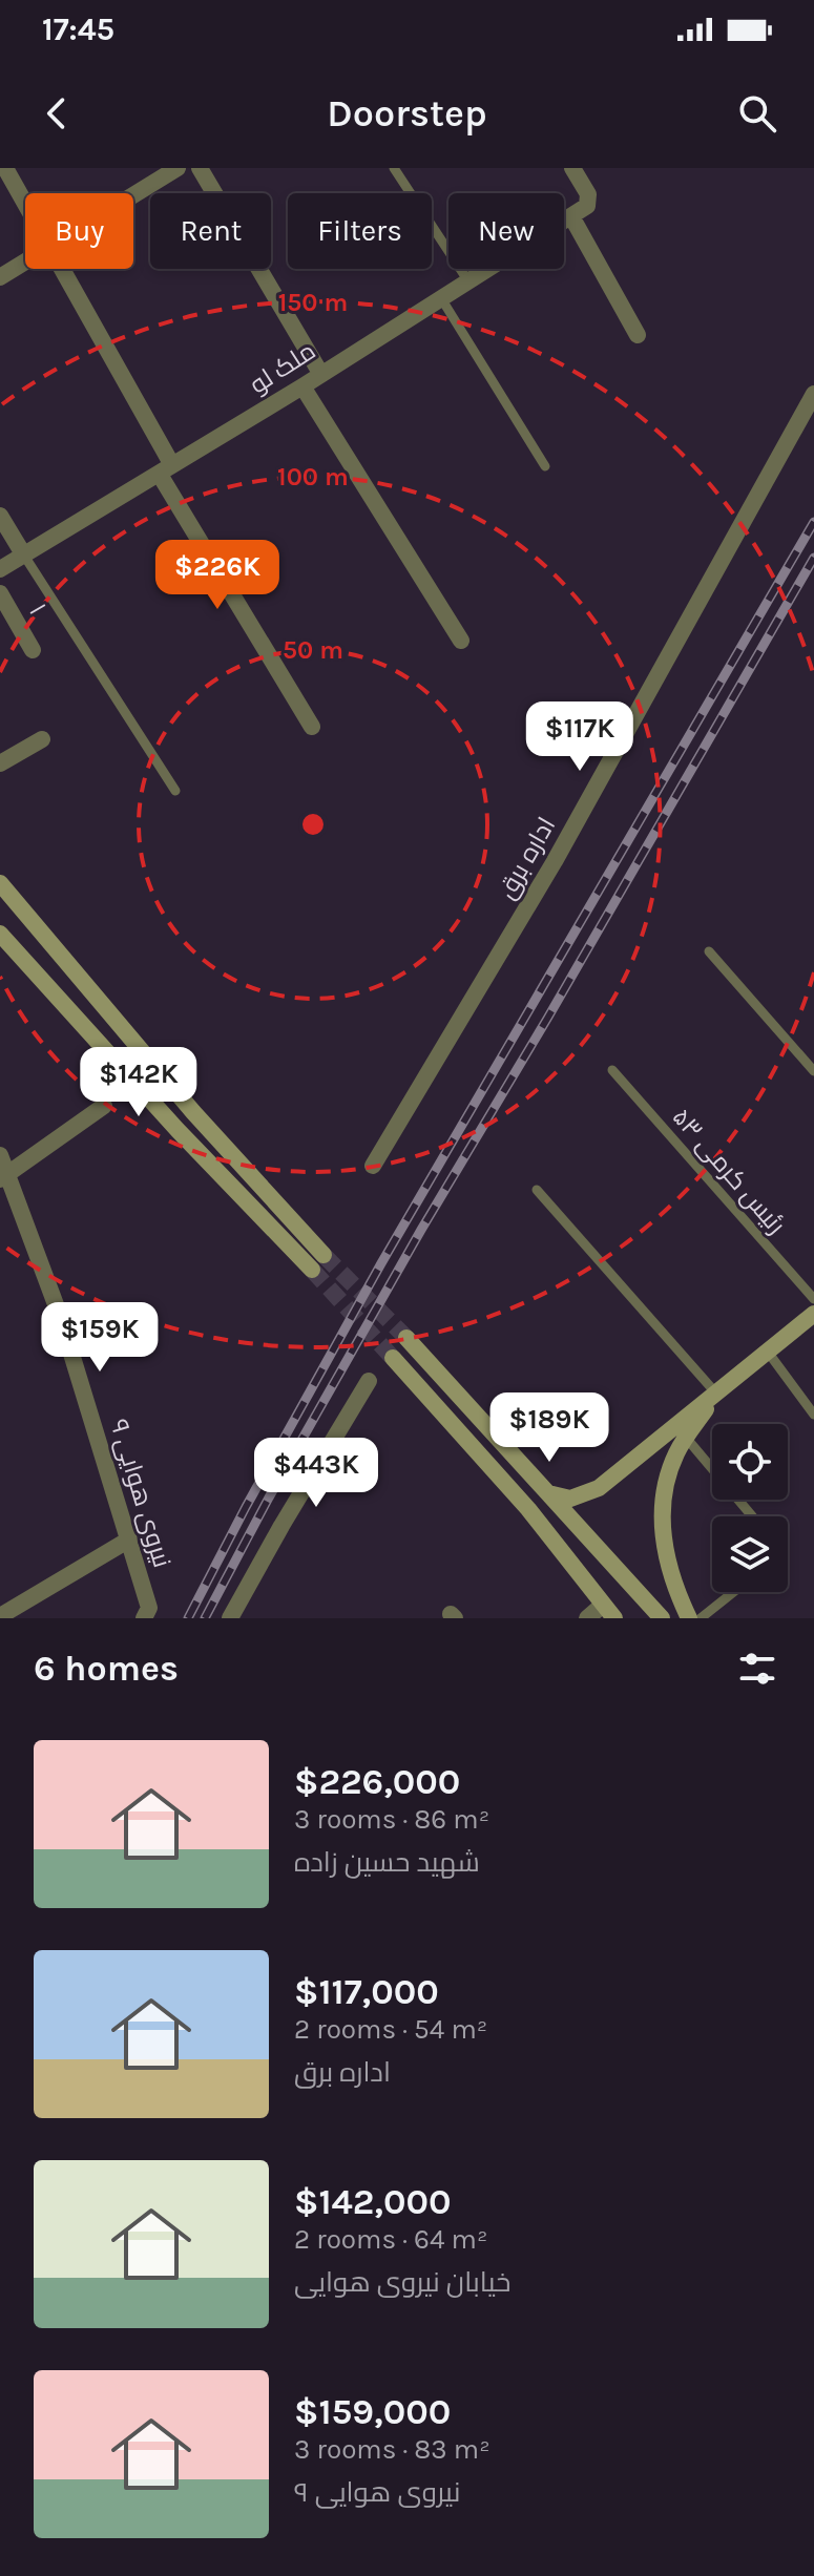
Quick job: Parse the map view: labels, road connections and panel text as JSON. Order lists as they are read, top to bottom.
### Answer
{
  "streets": {
    "street": [
      "ملک لو",
      "۱",
      "اداره برق",
      "نیروی هوایی ۹"
    ],
    "lane": ["رئیس کرمی ۵۳"]
  },
  "page": {
    "status": "17:45",
    "header": "Doorstep",
    "chip": [
      "Buy",
      "Rent",
      "Filters",
      "New"
    ],
    "price": [
      "$226K",
      "$117K",
      "$142K",
      "$159K",
      "$189K",
      "$443K"
    ],
    "heading": "6 homes",
    "list": [
      {
        "name": "$226,000",
        "note": "3 rooms · 86 m² · شهید حسین زاده"
      },
      {
        "name": "$117,000",
        "note": "2 rooms · 54 m² · اداره برق"
      },
      {
        "name": "$142,000",
        "note": "2 rooms · 64 m² · خیابان نیروی هوایی"
      },
      {
        "name": "$159,000",
        "note": "3 rooms · 83 m² · نیروی هوایی ۹"
      }
    ]
  },
  "rings": ["150 m", "100 m", "50 m"]
}
